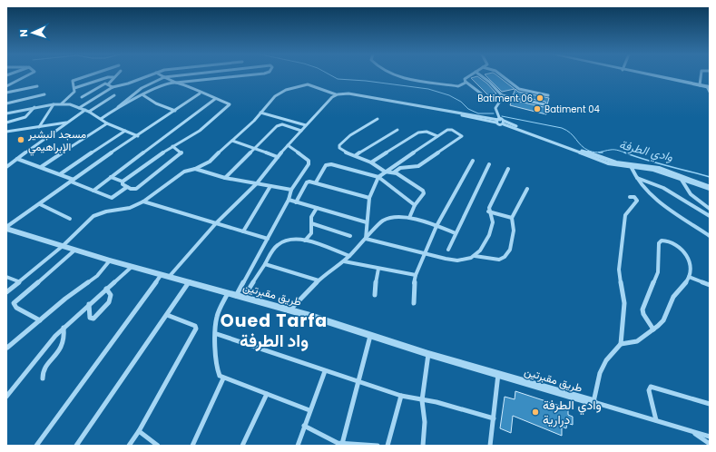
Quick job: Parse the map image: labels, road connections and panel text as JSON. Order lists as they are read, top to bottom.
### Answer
{
  "streets": {
    "street": ["طريق مقبرتين"]
  },
  "districts": ["Oued Tarfa واد الطرفة"],
  "water": ["وادي الطرفة"],
  "places": [
    "Batiment 06",
    "Batiment 04",
    "مسجد البشير الإبراهيمي",
    "وادي الطرفة درارية"
  ],
  "north": "left"
}
